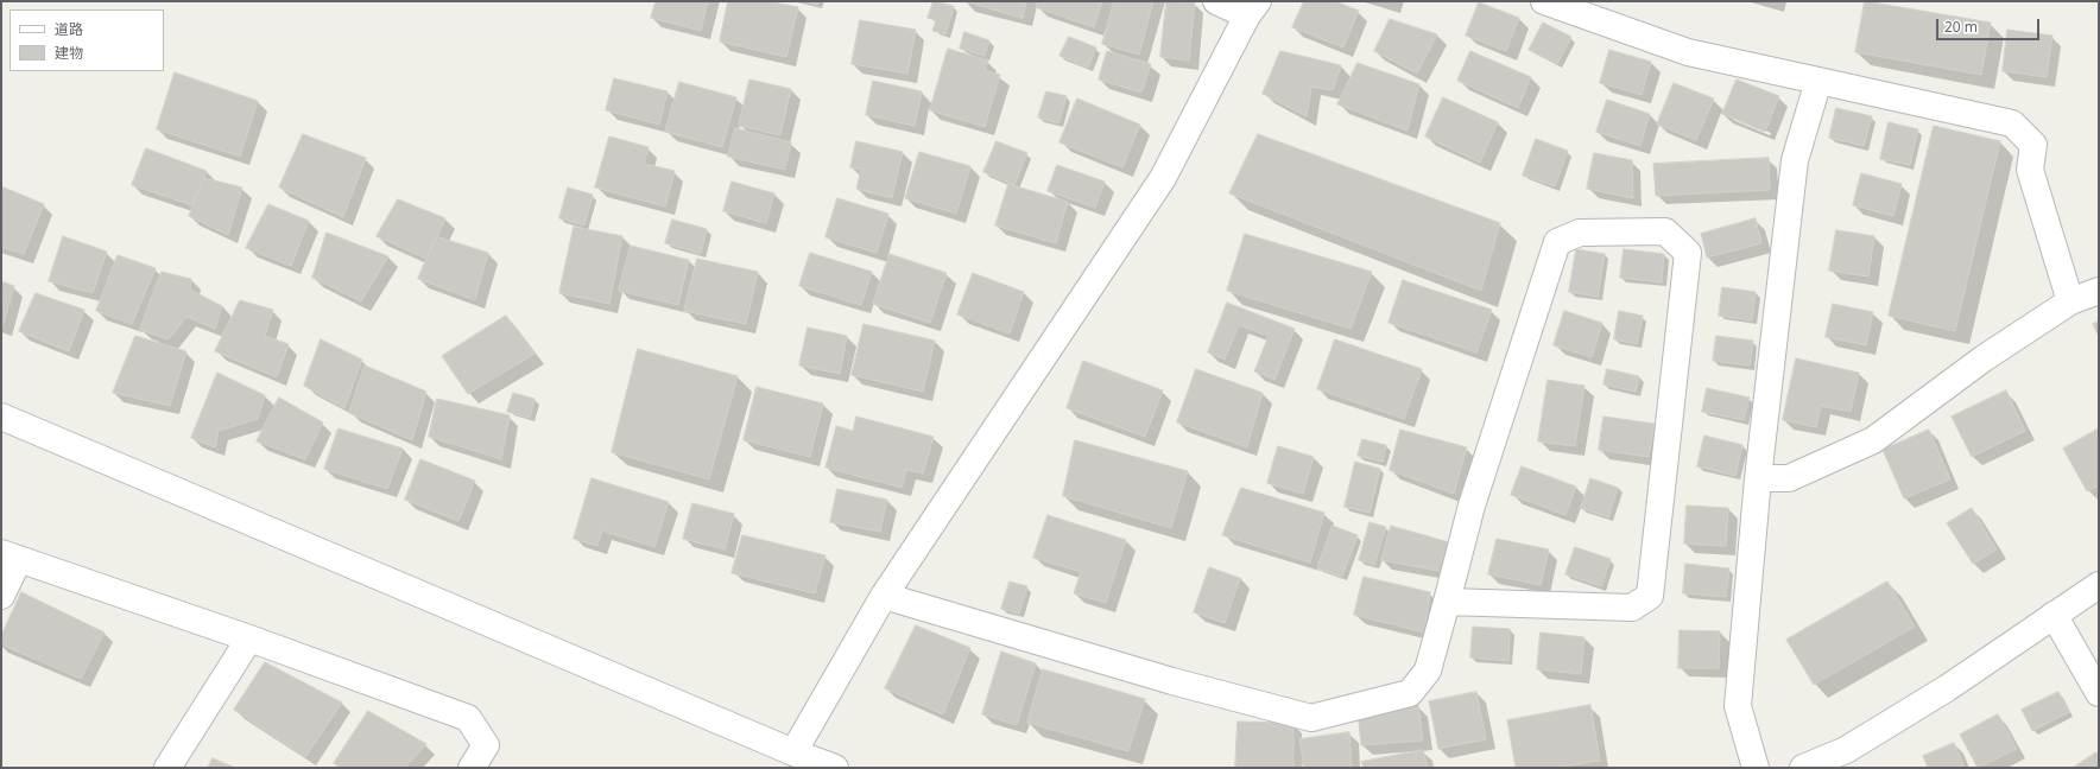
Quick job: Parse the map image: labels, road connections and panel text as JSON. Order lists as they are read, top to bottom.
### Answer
{
  "legend": ["道路", "建物"],
  "scale_bar": "20 m"
}
